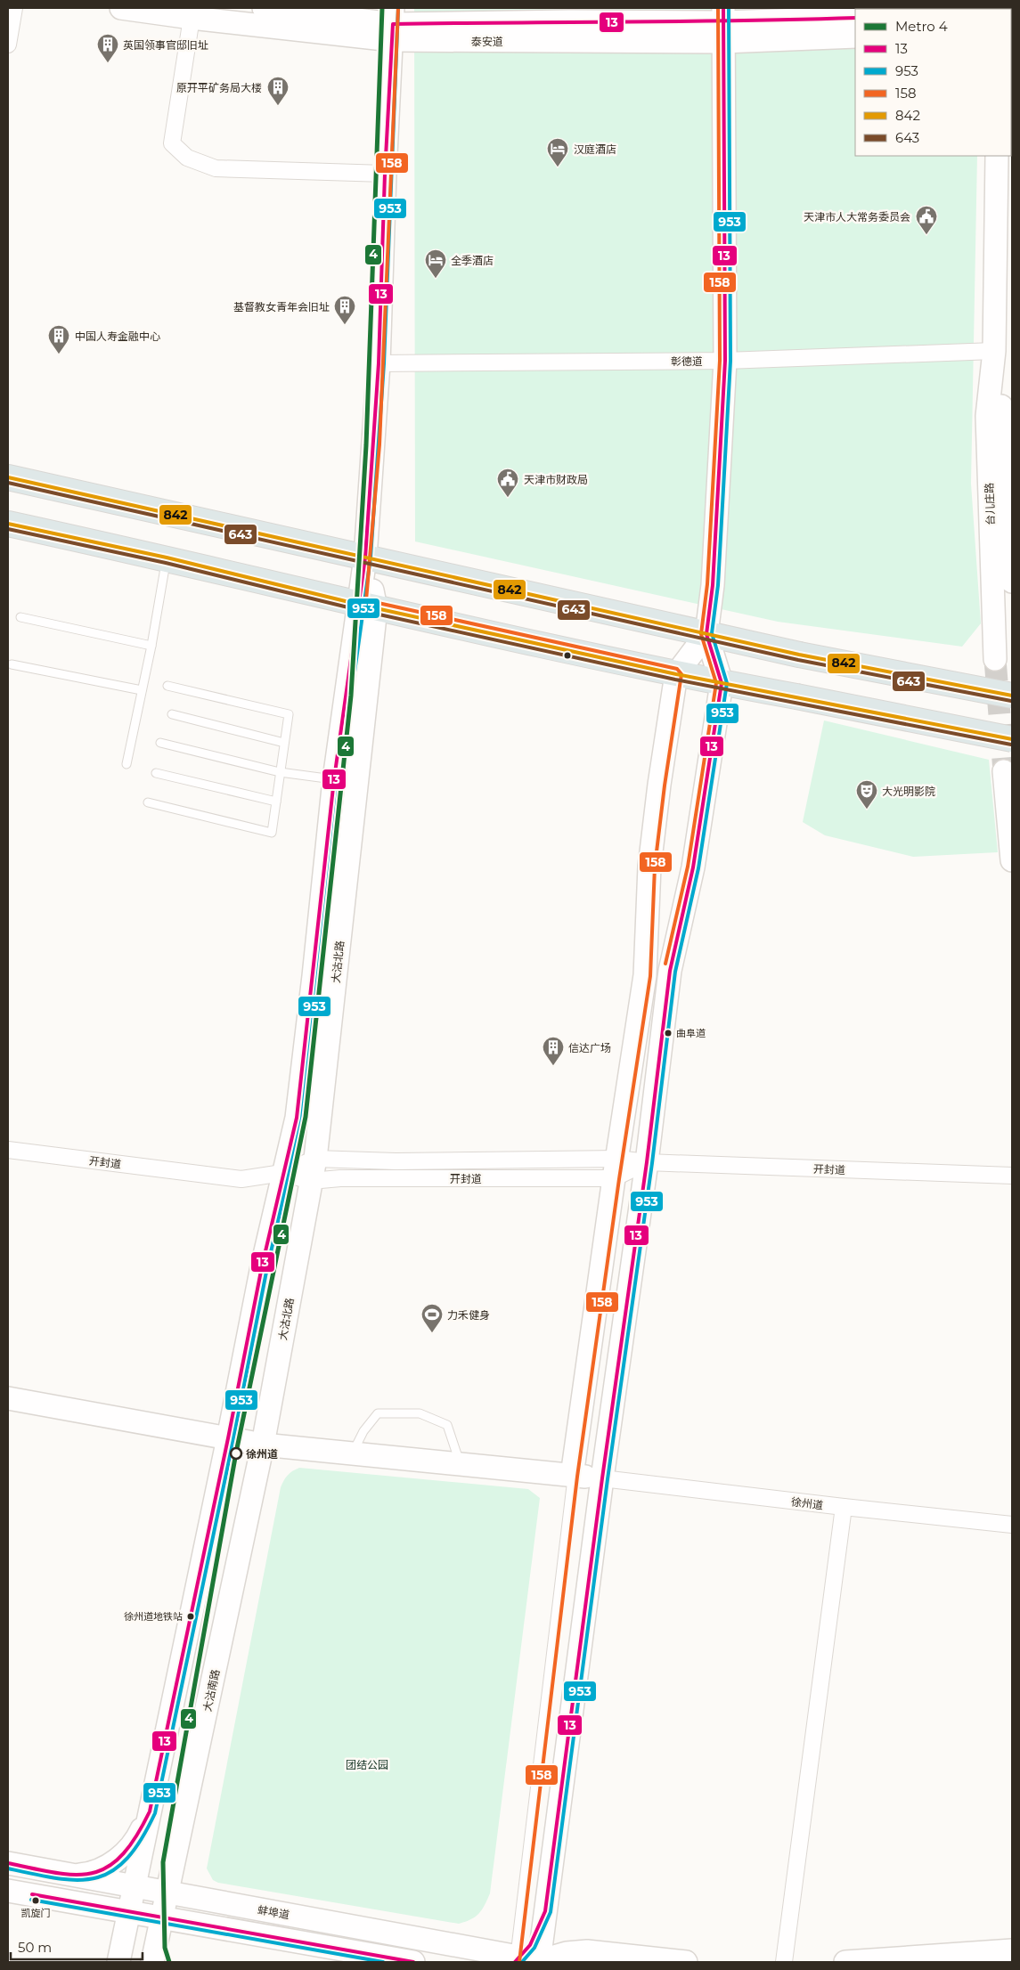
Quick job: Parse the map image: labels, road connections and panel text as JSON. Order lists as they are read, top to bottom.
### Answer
{
  "streets": {
    "main road": [
      "泰安道",
      "台儿庄路",
      "大沽北路",
      "大沽南路",
      "蚌埠道"
    ],
    "street": ["彰德道", "开封道", "徐州道"]
  },
  "crossings": [
    ["泰安道", "大沽北路"],
    ["彰德道", "台儿庄路"],
    ["彰德道", "大沽北路"],
    ["大沽北路", "开封道"],
    ["大沽北路", "大沽南路"],
    ["大沽南路", "蚌埠道"]
  ],
  "parks": ["团结公园"],
  "places": {
    "building": [
      "英国领事官邸旧址",
      "原开平矿务局大楼",
      "基督教女青年会旧址",
      "中国人寿金融中心",
      "信达广场"
    ],
    "hotel": ["汉庭酒店", "全季酒店"],
    "public building": ["天津市人大常务委员会", "天津市财政局"],
    "theatre": ["大光明影院"],
    "other": [
      "曲阜道",
      "徐州道",
      "徐州道地铁站",
      "凯旋门"
    ],
    "sports": ["力禾健身"]
  },
  "lines": [
    "metro line 4",
    "transit line 13",
    "transit line 953",
    "transit line 158",
    "transit line 842",
    "transit line 643"
  ],
  "legend": [
    "Metro 4",
    "13",
    "953",
    "158",
    "842",
    "643"
  ],
  "scale_bar": "50 m"
}
